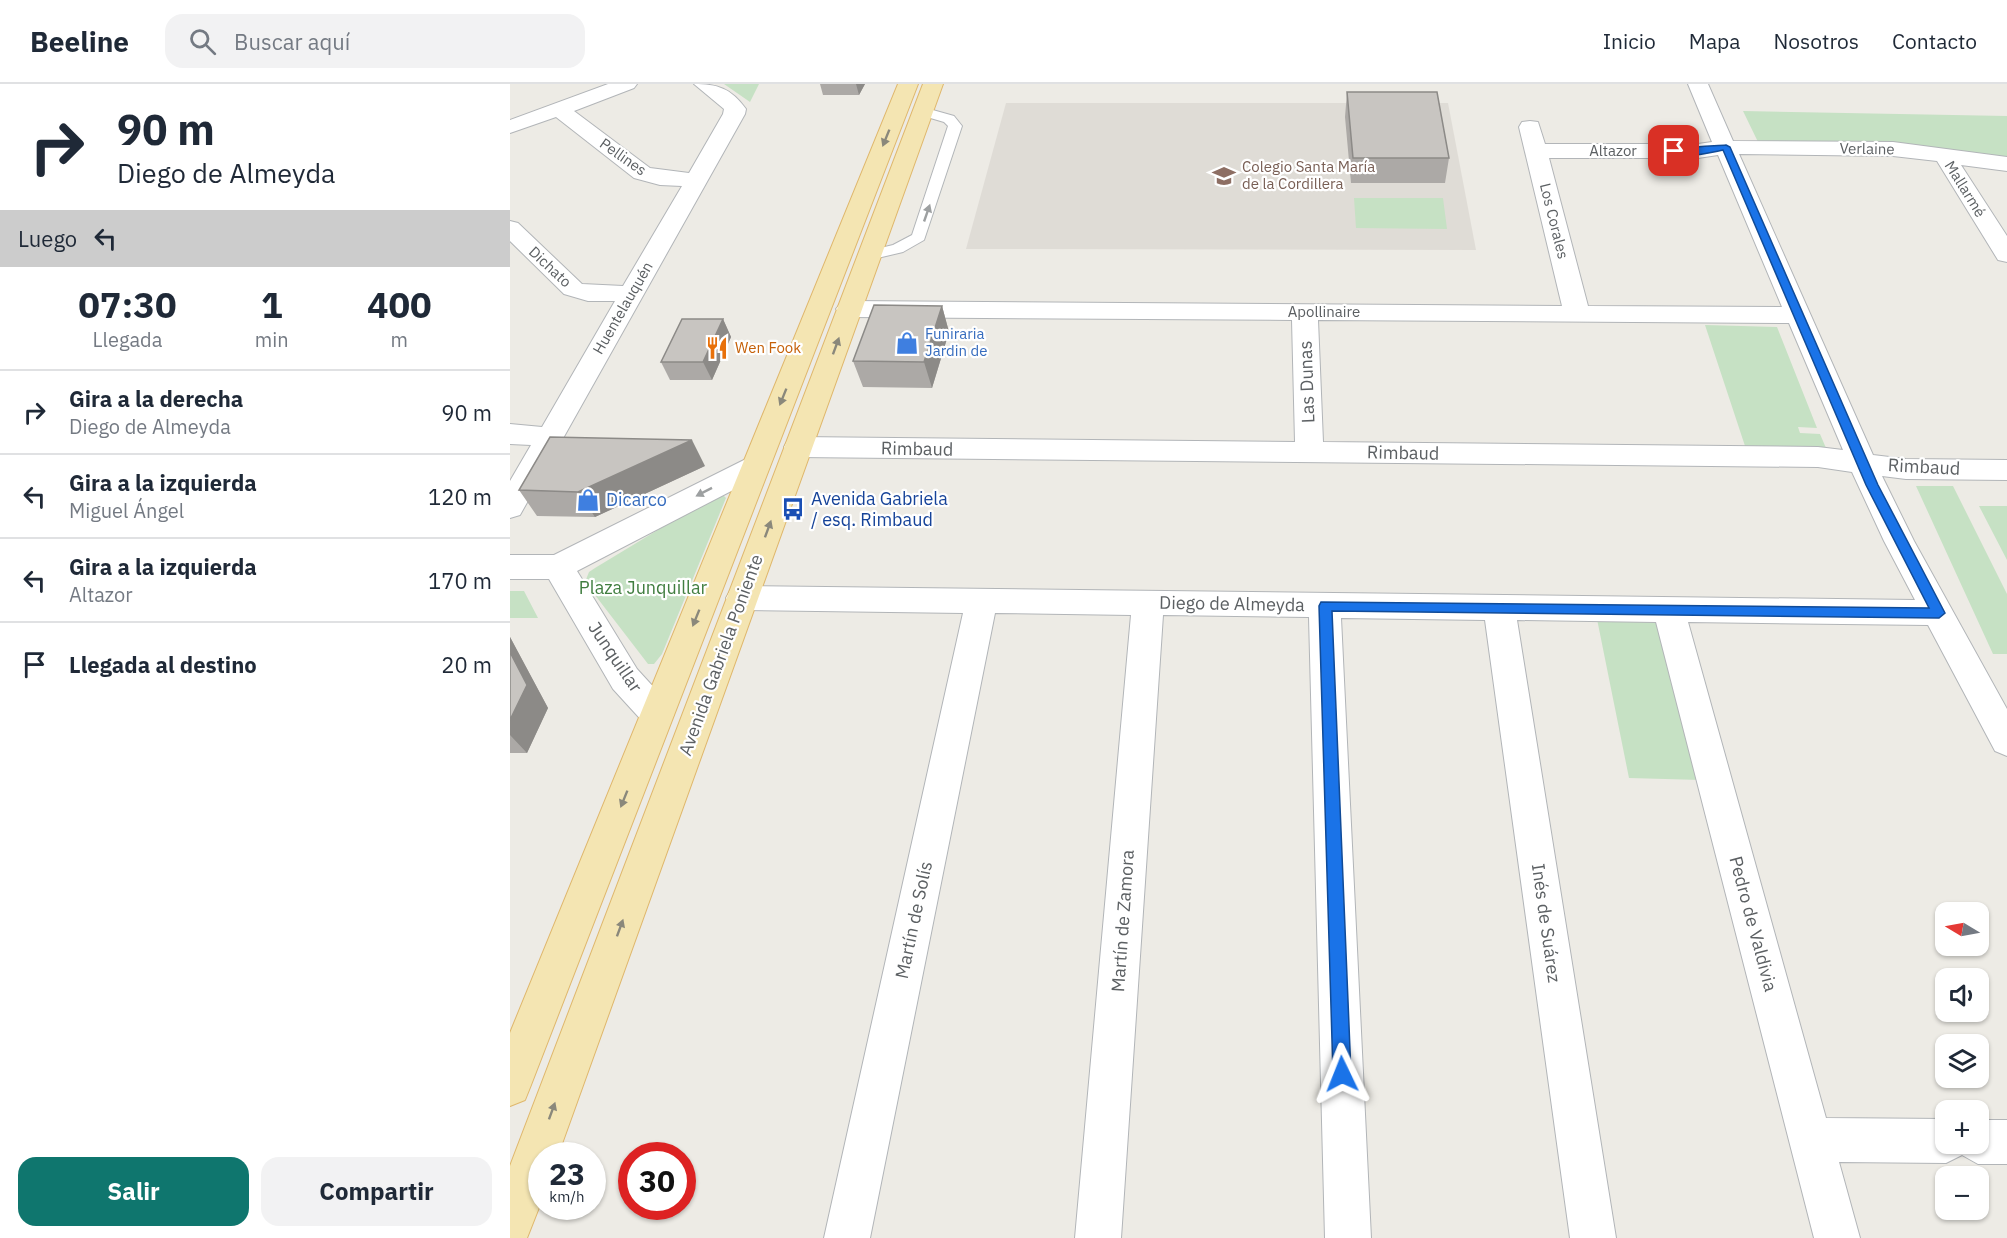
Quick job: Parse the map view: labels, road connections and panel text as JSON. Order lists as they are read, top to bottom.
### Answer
{
  "streets": {
    "main road": ["Avenida Gabriela Poniente"],
    "street": [
      "Verlaine",
      "Altazor",
      "Pellines",
      "Mallarmé",
      "Los Corales",
      "Dichato",
      "Huentelauquén",
      "Apollinaire",
      "Las Dunas",
      "Rimbaud",
      "Diego de Almeyda",
      "Junquillar",
      "Martín de Solís",
      "Martín de Zamora",
      "Inés de Suárez",
      "Pedro de Valdivia"
    ]
  },
  "crossings": [
    ["Verlaine", "Altazor"],
    ["Verlaine", "Mallarmé"],
    ["Altazor", "Los Corales"],
    ["Pellines", "Huentelauquén"],
    ["Los Corales", "Apollinaire"],
    ["Dichato", "Huentelauquén"],
    ["Apollinaire", "Las Dunas"],
    ["Apollinaire", "Avenida Gabriela Poniente"],
    ["Las Dunas", "Rimbaud"],
    ["Rimbaud", "Avenida Gabriela Poniente"],
    ["Diego de Almeyda", "Avenida Gabriela Poniente"],
    ["Diego de Almeyda", "Martín de Solís"],
    ["Diego de Almeyda", "Martín de Zamora"],
    ["Diego de Almeyda", "Inés de Suárez"],
    ["Diego de Almeyda", "Pedro de Valdivia"],
    ["Avenida Gabriela Poniente", "Junquillar"]
  ],
  "parks": ["Plaza Junquillar"],
  "places": {
    "school or university": ["Colegio Santa María de la Cordillera"],
    "shop": ["Funiraria Jardin de", "Dicarco"],
    "restaurant": ["Wen Fook"],
    "bus stop": ["Avenida Gabriela / esq. Rimbaud"]
  },
  "north": "left",
  "page": {
    "header": "Beeline",
    "search": "Buscar aquí",
    "nav": [
      "Inicio",
      "Mapa",
      "Nosotros",
      "Contacto"
    ],
    "turn": ["90 m", "Diego de Almeyda"],
    "then": "Luego",
    "eta": [
      "07:30",
      "Llegada",
      "1",
      "min",
      "400",
      "m"
    ],
    "list": [
      {
        "name": "Gira a la derecha",
        "note": "Diego de Almeyda",
        "value": "90 m"
      },
      {
        "name": "Gira a la izquierda",
        "note": "Miguel Ángel",
        "value": "120 m"
      },
      {
        "name": "Gira a la izquierda",
        "note": "Altazor",
        "value": "170 m"
      },
      {
        "name": "Llegada al destino",
        "value": "20 m"
      }
    ],
    "map_buttons": ["+", "−"],
    "speed": "23 km/h",
    "limit": "30",
    "buttons": ["Salir", "Compartir"]
  }
}
